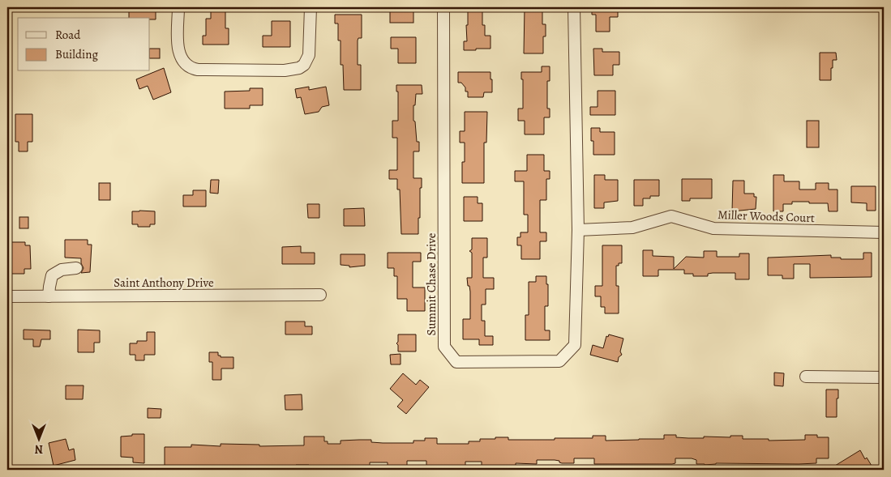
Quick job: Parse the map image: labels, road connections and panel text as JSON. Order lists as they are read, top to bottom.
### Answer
{
  "streets": {
    "street": ["Miller Woods Court", "Saint Anthony Drive", "Summit Chase Drive"]
  },
  "crossings": [
    ["Miller Woods Court", "Summit Chase Drive"]
  ],
  "legend": ["Road", "Building"],
  "north": "bottom"
}
